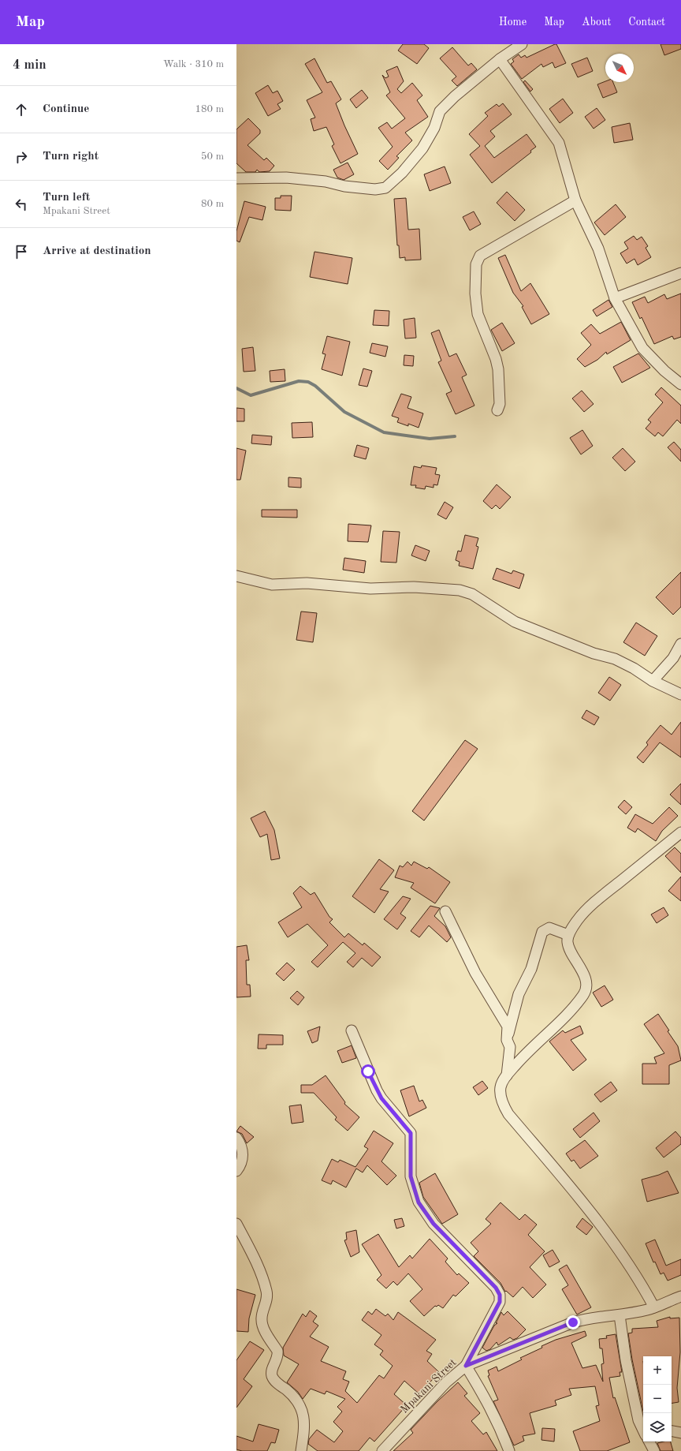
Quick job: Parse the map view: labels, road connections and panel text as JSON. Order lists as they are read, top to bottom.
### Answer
{
  "streets": {
    "street": ["Mpakani Street"]
  },
  "north": "bottom right",
  "page": {
    "header": "Map",
    "nav": [
      "Home",
      "Map",
      "About",
      "Contact"
    ],
    "heading": ["4 min", "Walk · 310 m"],
    "list": [
      ["Continue", "180 m"],
      ["Turn right", "50 m"],
      ["Turn left", "Mpakani Street", "80 m"],
      "Arrive at destination"
    ],
    "map_buttons": ["+", "−"]
  }
}
